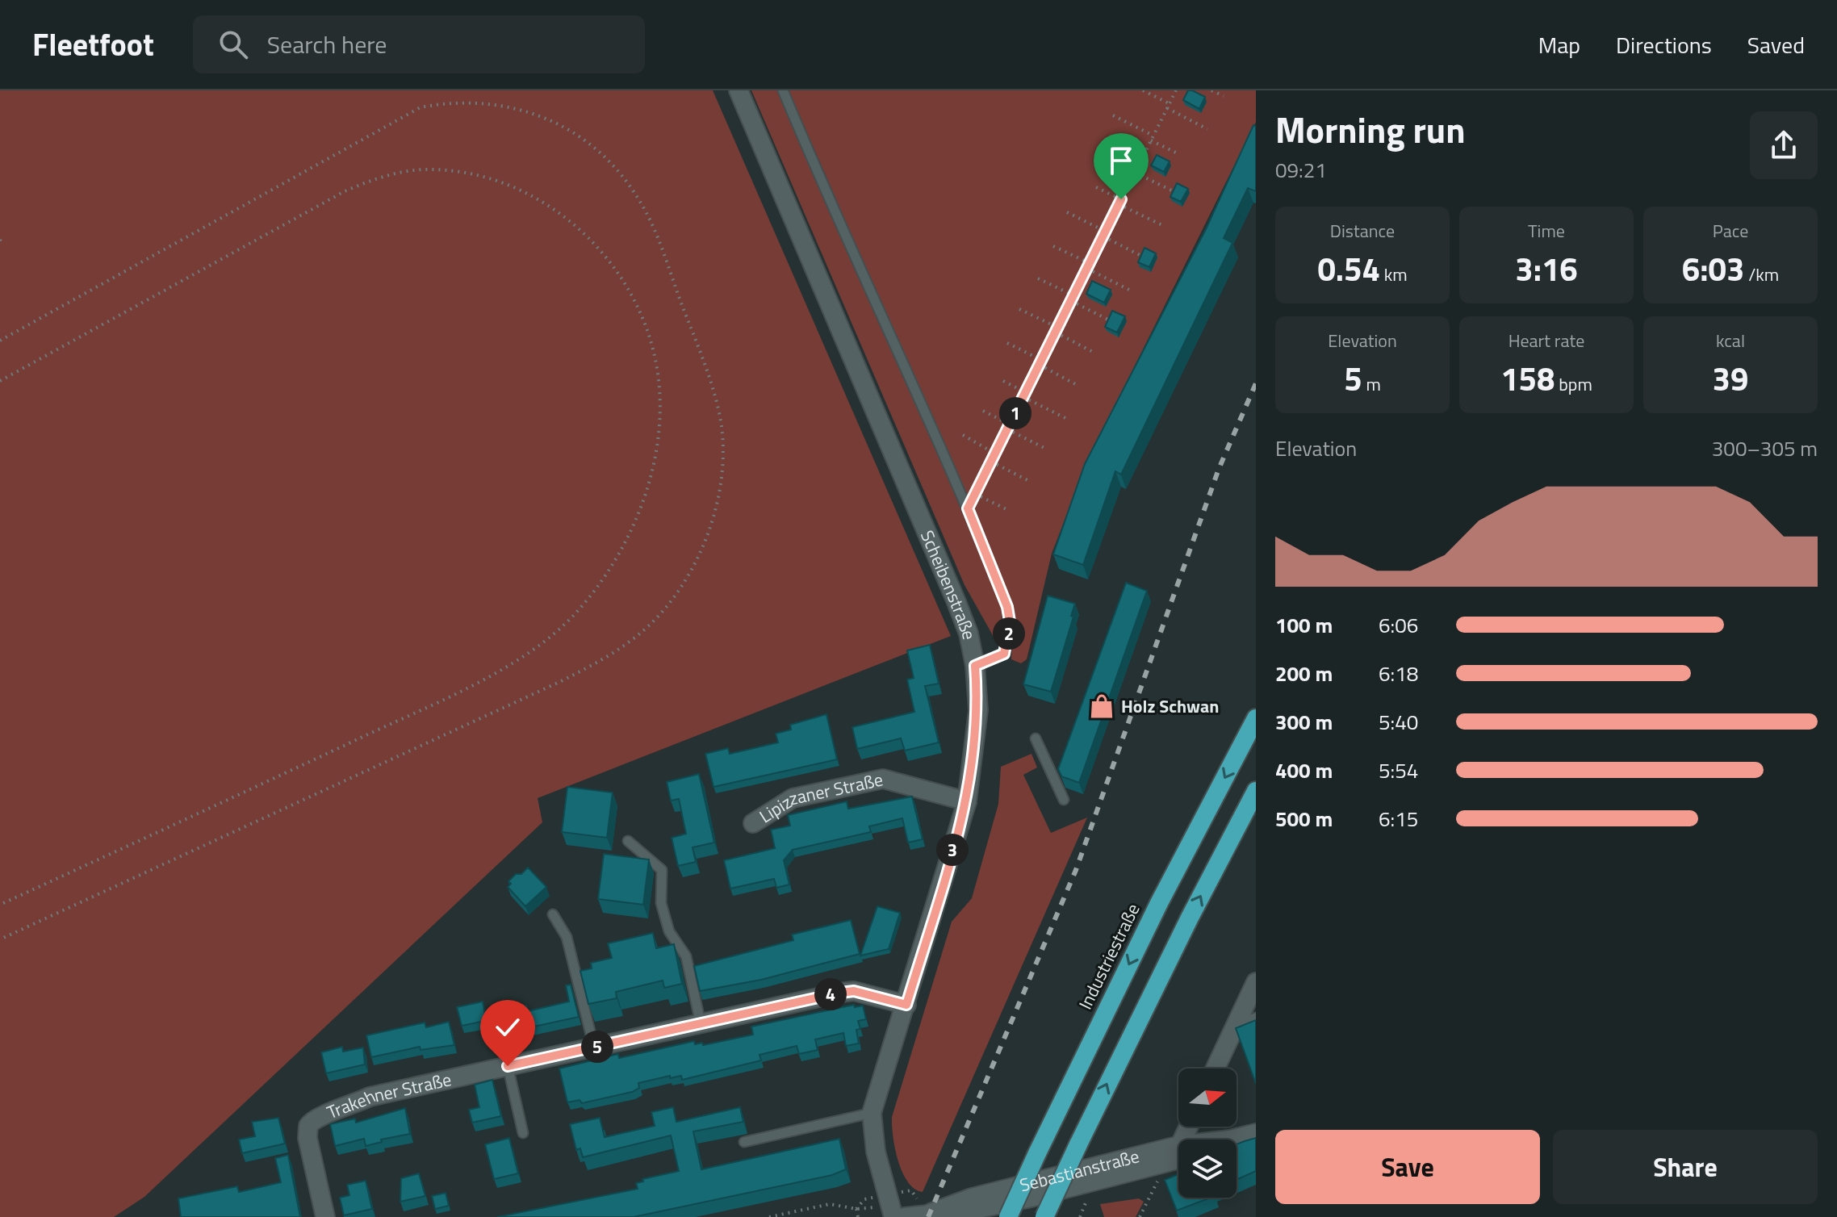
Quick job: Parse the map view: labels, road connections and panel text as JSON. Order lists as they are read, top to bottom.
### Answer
{
  "streets": {
    "highway": ["Industriestraße"],
    "street": [
      "Scheibenstraße",
      "Lipizzaner Straße",
      "Trakehner Straße",
      "Sebastianstraße"
    ]
  },
  "crossings": [
    ["Scheibenstraße", "Lipizzaner Straße"],
    ["Scheibenstraße", "Trakehner Straße"]
  ],
  "places": {
    "shop": ["Holz Schwan"]
  },
  "north": "right",
  "page": {
    "header": "Fleetfoot",
    "search": "Search here",
    "nav": ["Map", "Directions", "Saved"],
    "heading": ["Morning run", "09:21"],
    "stats": [
      ["Distance", "0.54 km"],
      ["Time", "3:16"],
      ["Pace", "6:03 /km"],
      ["Elevation", "5 m"],
      ["Heart rate", "158 bpm"],
      ["kcal", "39"]
    ],
    "pins": [
      "1",
      "2",
      "3",
      "4",
      "5"
    ],
    "chart": ["Elevation", "300–305 m"],
    "list": [
      {
        "name": "100 m",
        "note": "6:06"
      },
      {
        "name": "200 m",
        "note": "6:18"
      },
      {
        "name": "300 m",
        "note": "5:40"
      },
      {
        "name": "400 m",
        "note": "5:54"
      },
      {
        "name": "500 m",
        "note": "6:15"
      }
    ],
    "buttons": ["Save", "Share"]
  }
}
